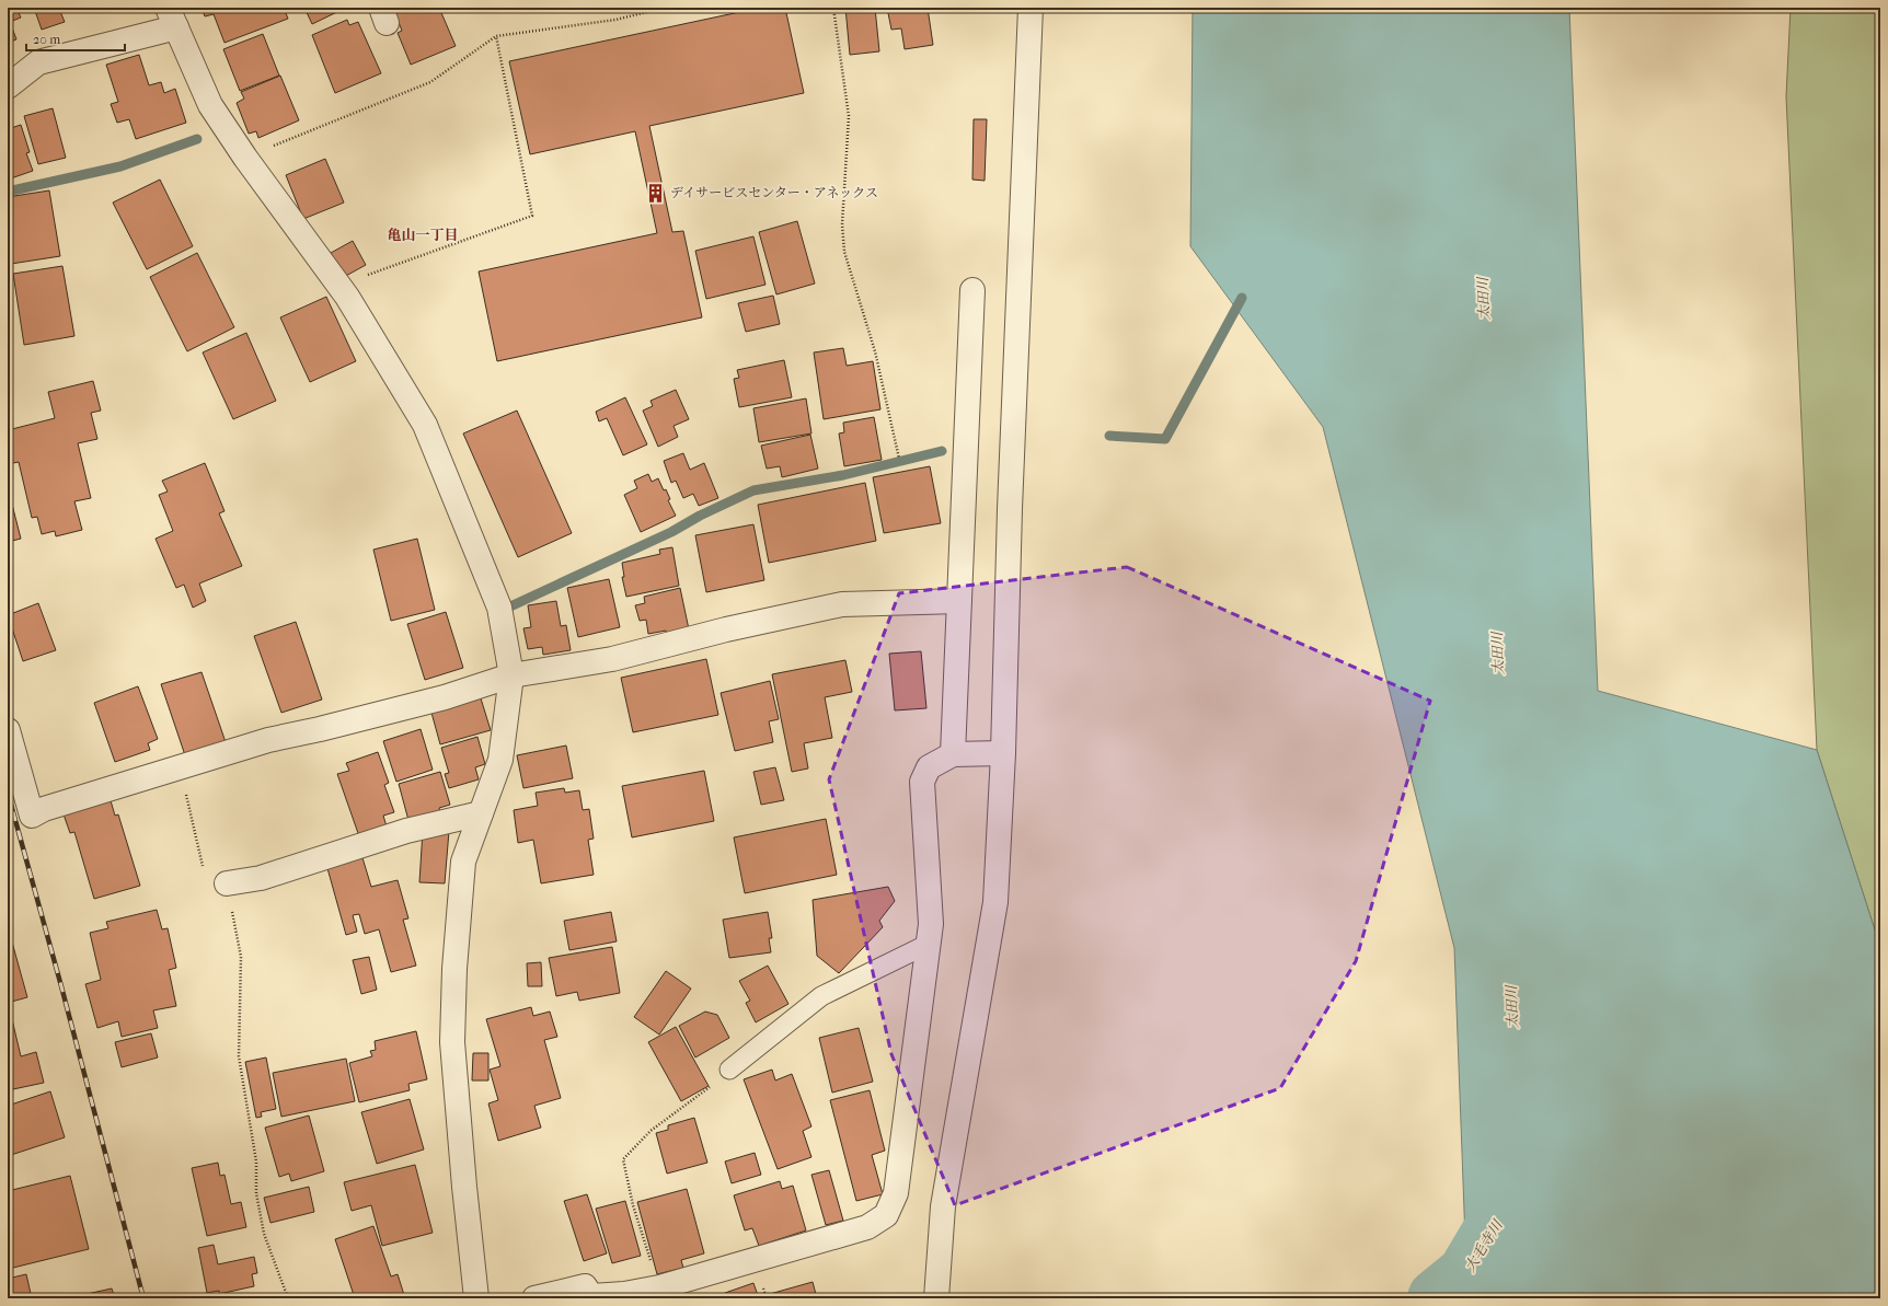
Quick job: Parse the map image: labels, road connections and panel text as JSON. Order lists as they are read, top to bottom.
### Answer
{
  "districts": ["亀山一丁目"],
  "water": ["太田川", "大毛寺川"],
  "places": {
    "building": ["デイサービスセンター・アネックス"]
  },
  "scale_bar": "20 m"
}
